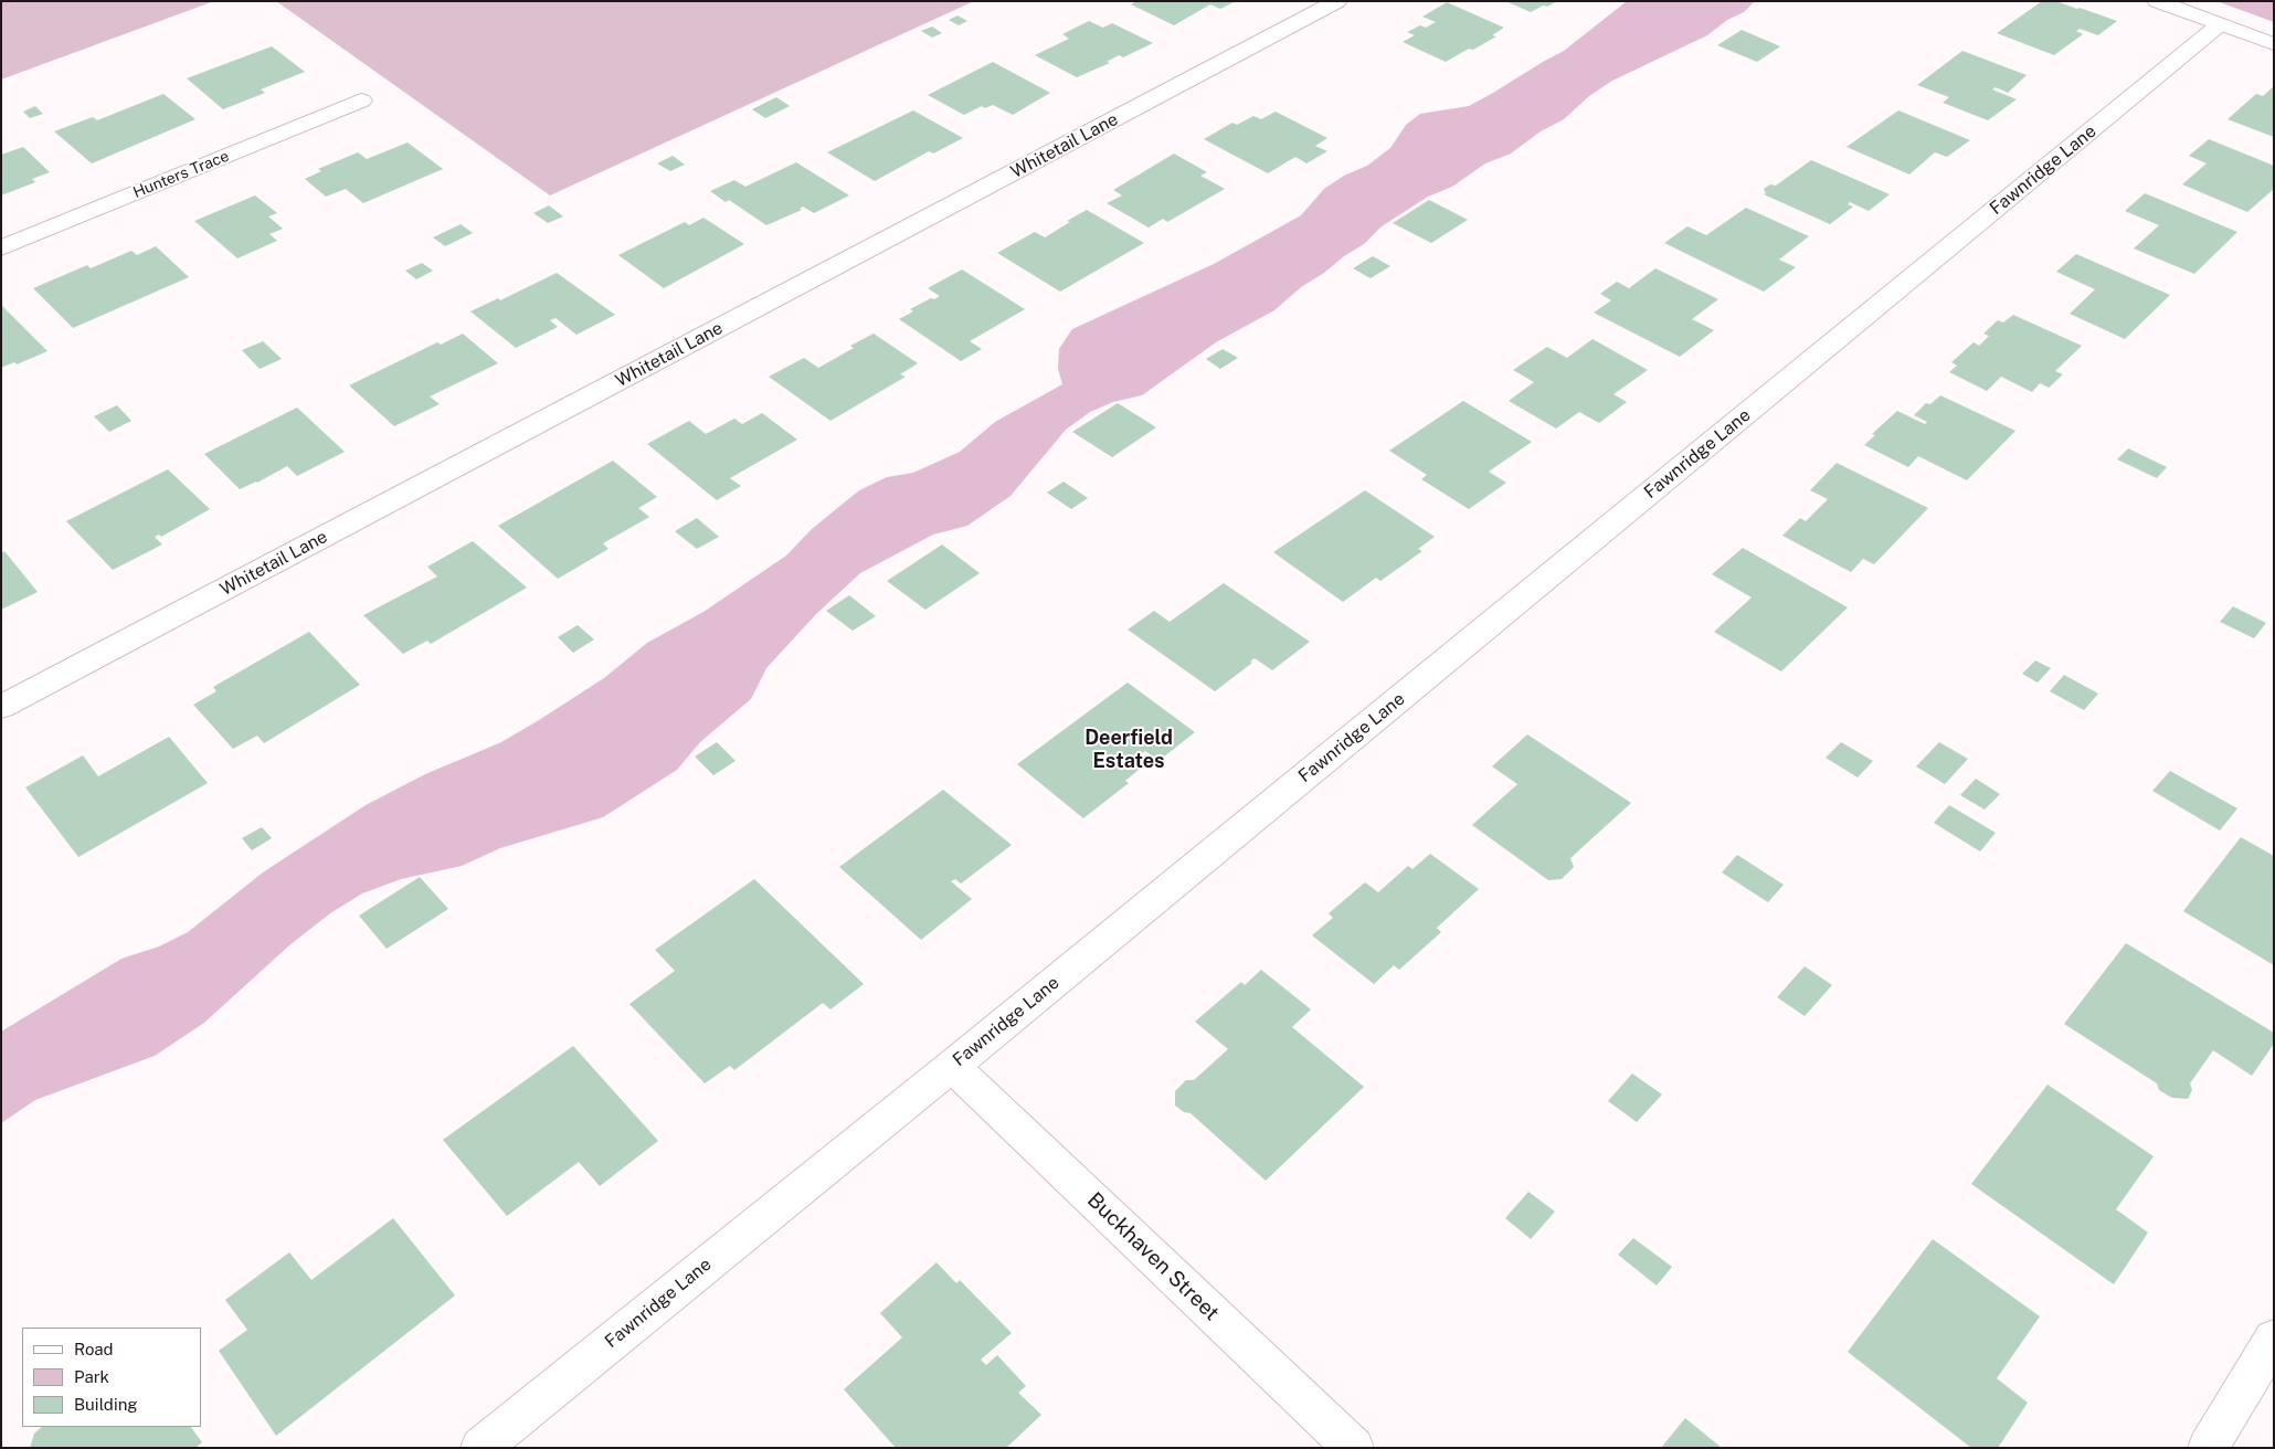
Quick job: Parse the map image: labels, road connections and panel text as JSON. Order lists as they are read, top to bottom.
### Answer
{
  "streets": {
    "street": [
      "Whitetail Lane",
      "Fawnridge Lane",
      "Hunters Trace",
      "Buckhaven Street"
    ]
  },
  "crossings": [
    ["Fawnridge Lane", "Buckhaven Street"]
  ],
  "districts": ["Deerfield Estates"],
  "legend": ["Road", "Park", "Building"]
}
